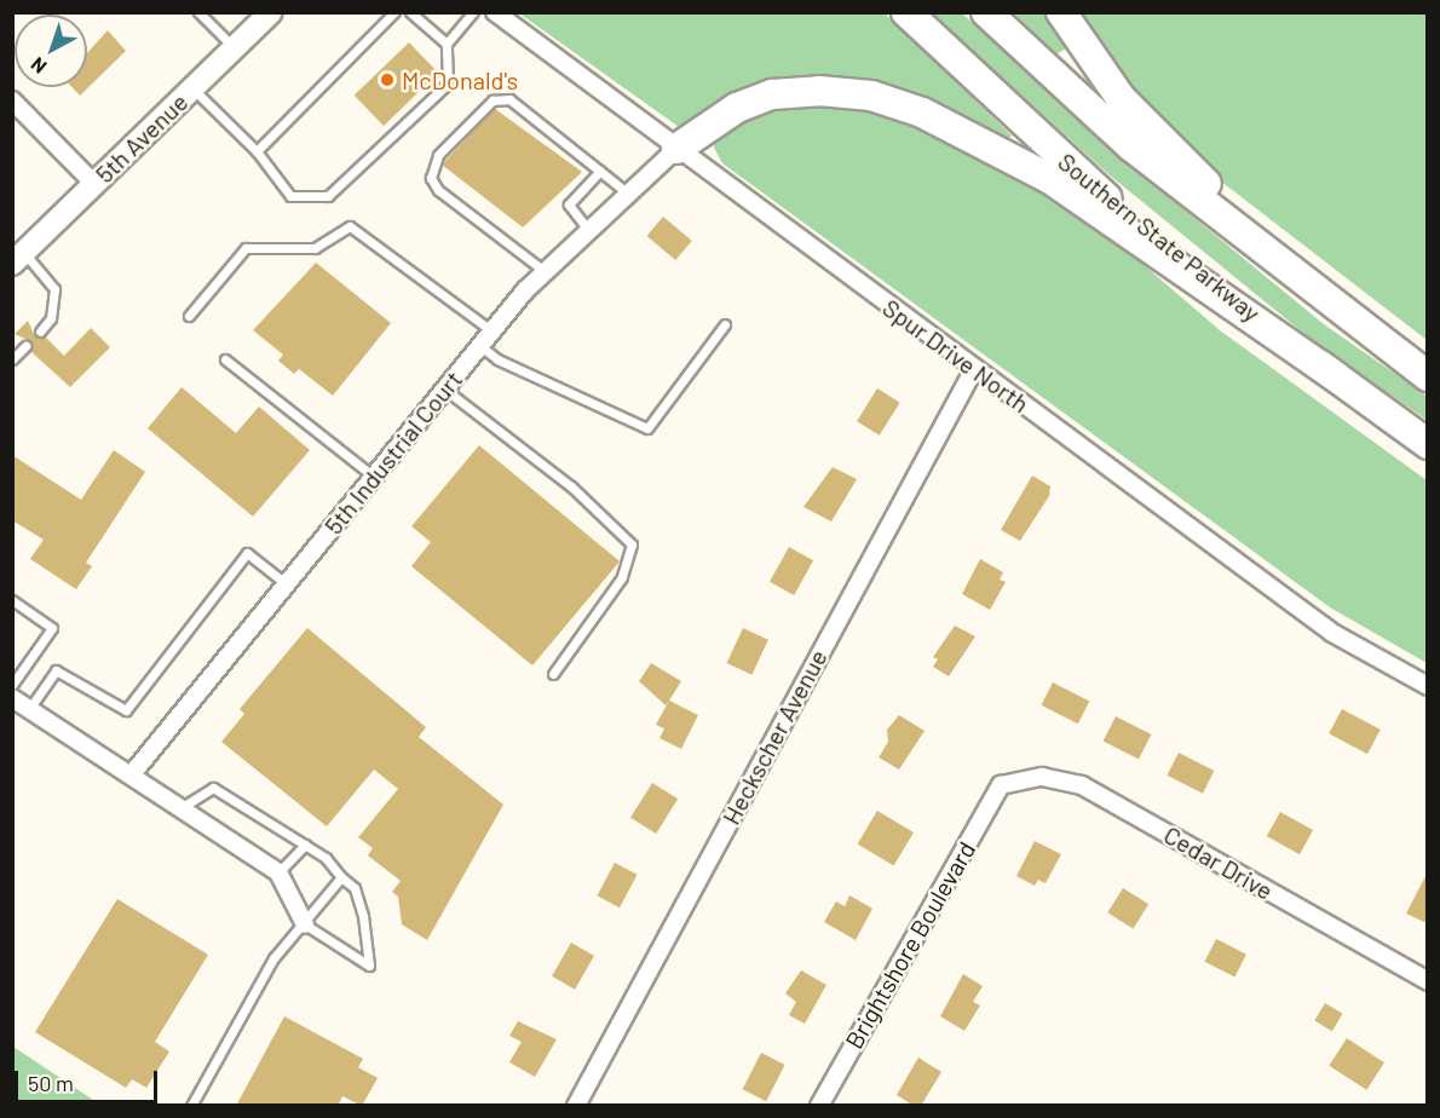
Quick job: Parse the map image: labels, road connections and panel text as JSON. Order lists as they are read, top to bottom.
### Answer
{
  "streets": {
    "highway": ["Southern State Parkway"],
    "main road": ["5th Avenue"],
    "street": [
      "Spur Drive North",
      "5th Industrial Court",
      "Heckscher Avenue",
      "Cedar Drive",
      "Brightshore Boulevard"
    ]
  },
  "crossings": [
    ["Spur Drive North", "5th Industrial Court"],
    ["Spur Drive North", "Heckscher Avenue"],
    ["Cedar Drive", "Brightshore Boulevard"]
  ],
  "places": ["McDonald's"],
  "scale_bar": "50 m",
  "north": "bottom left"
}
